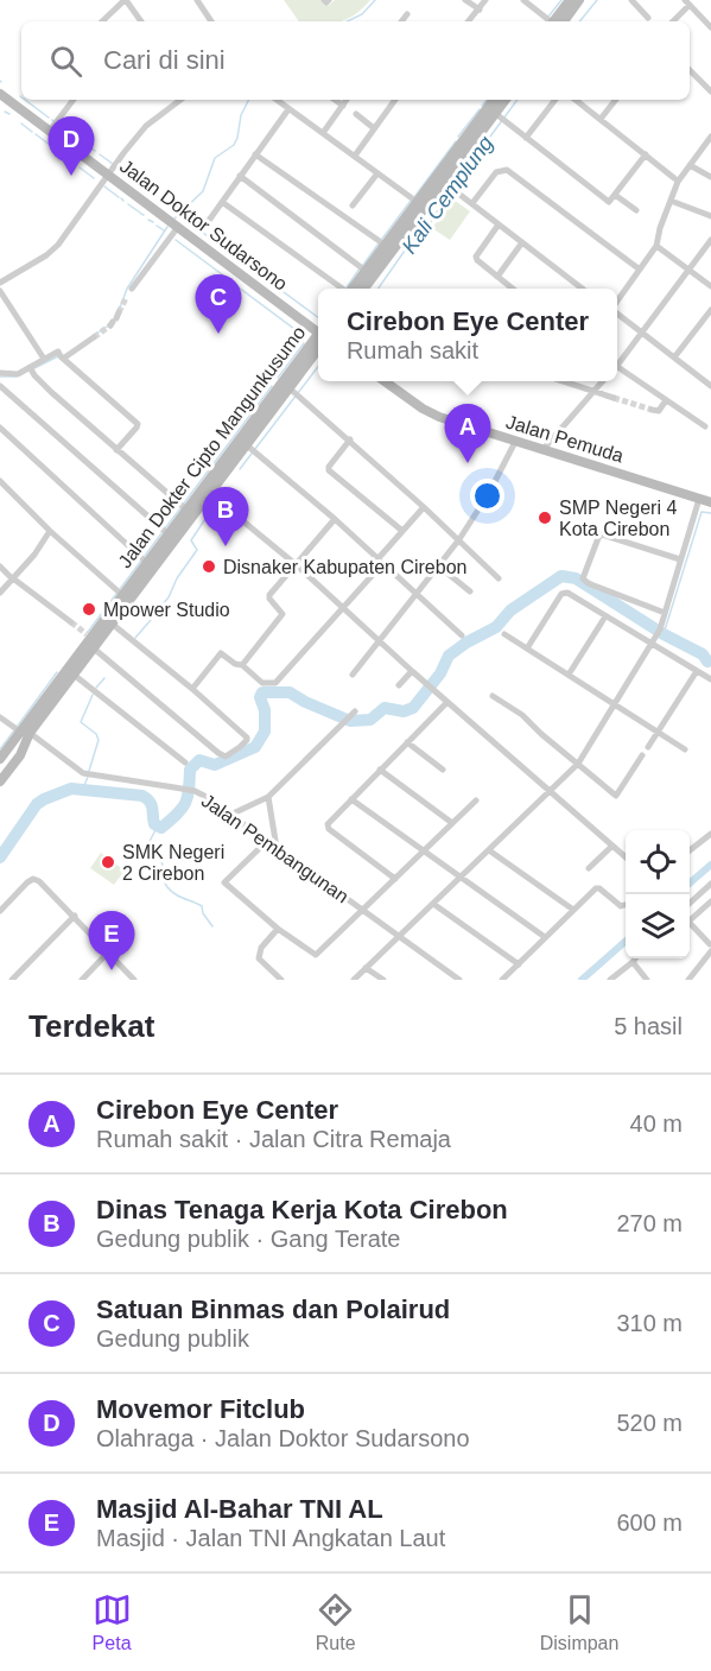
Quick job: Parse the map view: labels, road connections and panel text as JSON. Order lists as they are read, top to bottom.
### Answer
{
  "streets": {
    "main road": ["Jalan Doktor Sudarsono", "Jalan Pemuda", "Jalan Dokter Cipto Mangunkusumo"],
    "street": ["Jalan Pembangunan"]
  },
  "crossings": [
    ["Jalan Dokter Cipto Mangunkusumo", "Jalan Pembangunan"]
  ],
  "water": ["Kali Cemplung"],
  "places": [
    "SMP Negeri 4 Kota Cirebon",
    "Disnaker Kabupaten Cirebon",
    "Mpower Studio",
    "SMK Negeri 2 Cirebon"
  ],
  "page": {
    "search": "Cari di sini",
    "pins": [
      "D",
      "C",
      "A",
      "B",
      "E"
    ],
    "popup": ["Cirebon Eye Center", "Rumah sakit"],
    "heading": ["Terdekat", "5 hasil"],
    "list": [
      {
        "mark": "A",
        "name": "Cirebon Eye Center",
        "note": "Rumah sakit · Jalan Citra Remaja",
        "value": "40 m"
      },
      {
        "mark": "B",
        "name": "Dinas Tenaga Kerja Kota Cirebon",
        "note": "Gedung publik · Gang Terate",
        "value": "270 m"
      },
      {
        "mark": "C",
        "name": "Satuan Binmas dan Polairud",
        "note": "Gedung publik",
        "value": "310 m"
      },
      {
        "mark": "D",
        "name": "Movemor Fitclub",
        "note": "Olahraga · Jalan Doktor Sudarsono",
        "value": "520 m"
      },
      {
        "mark": "E",
        "name": "Masjid Al-Bahar TNI AL",
        "note": "Masjid · Jalan TNI Angkatan Laut",
        "value": "600 m"
      }
    ],
    "nav": ["Peta", "Rute", "Disimpan"]
  }
}
